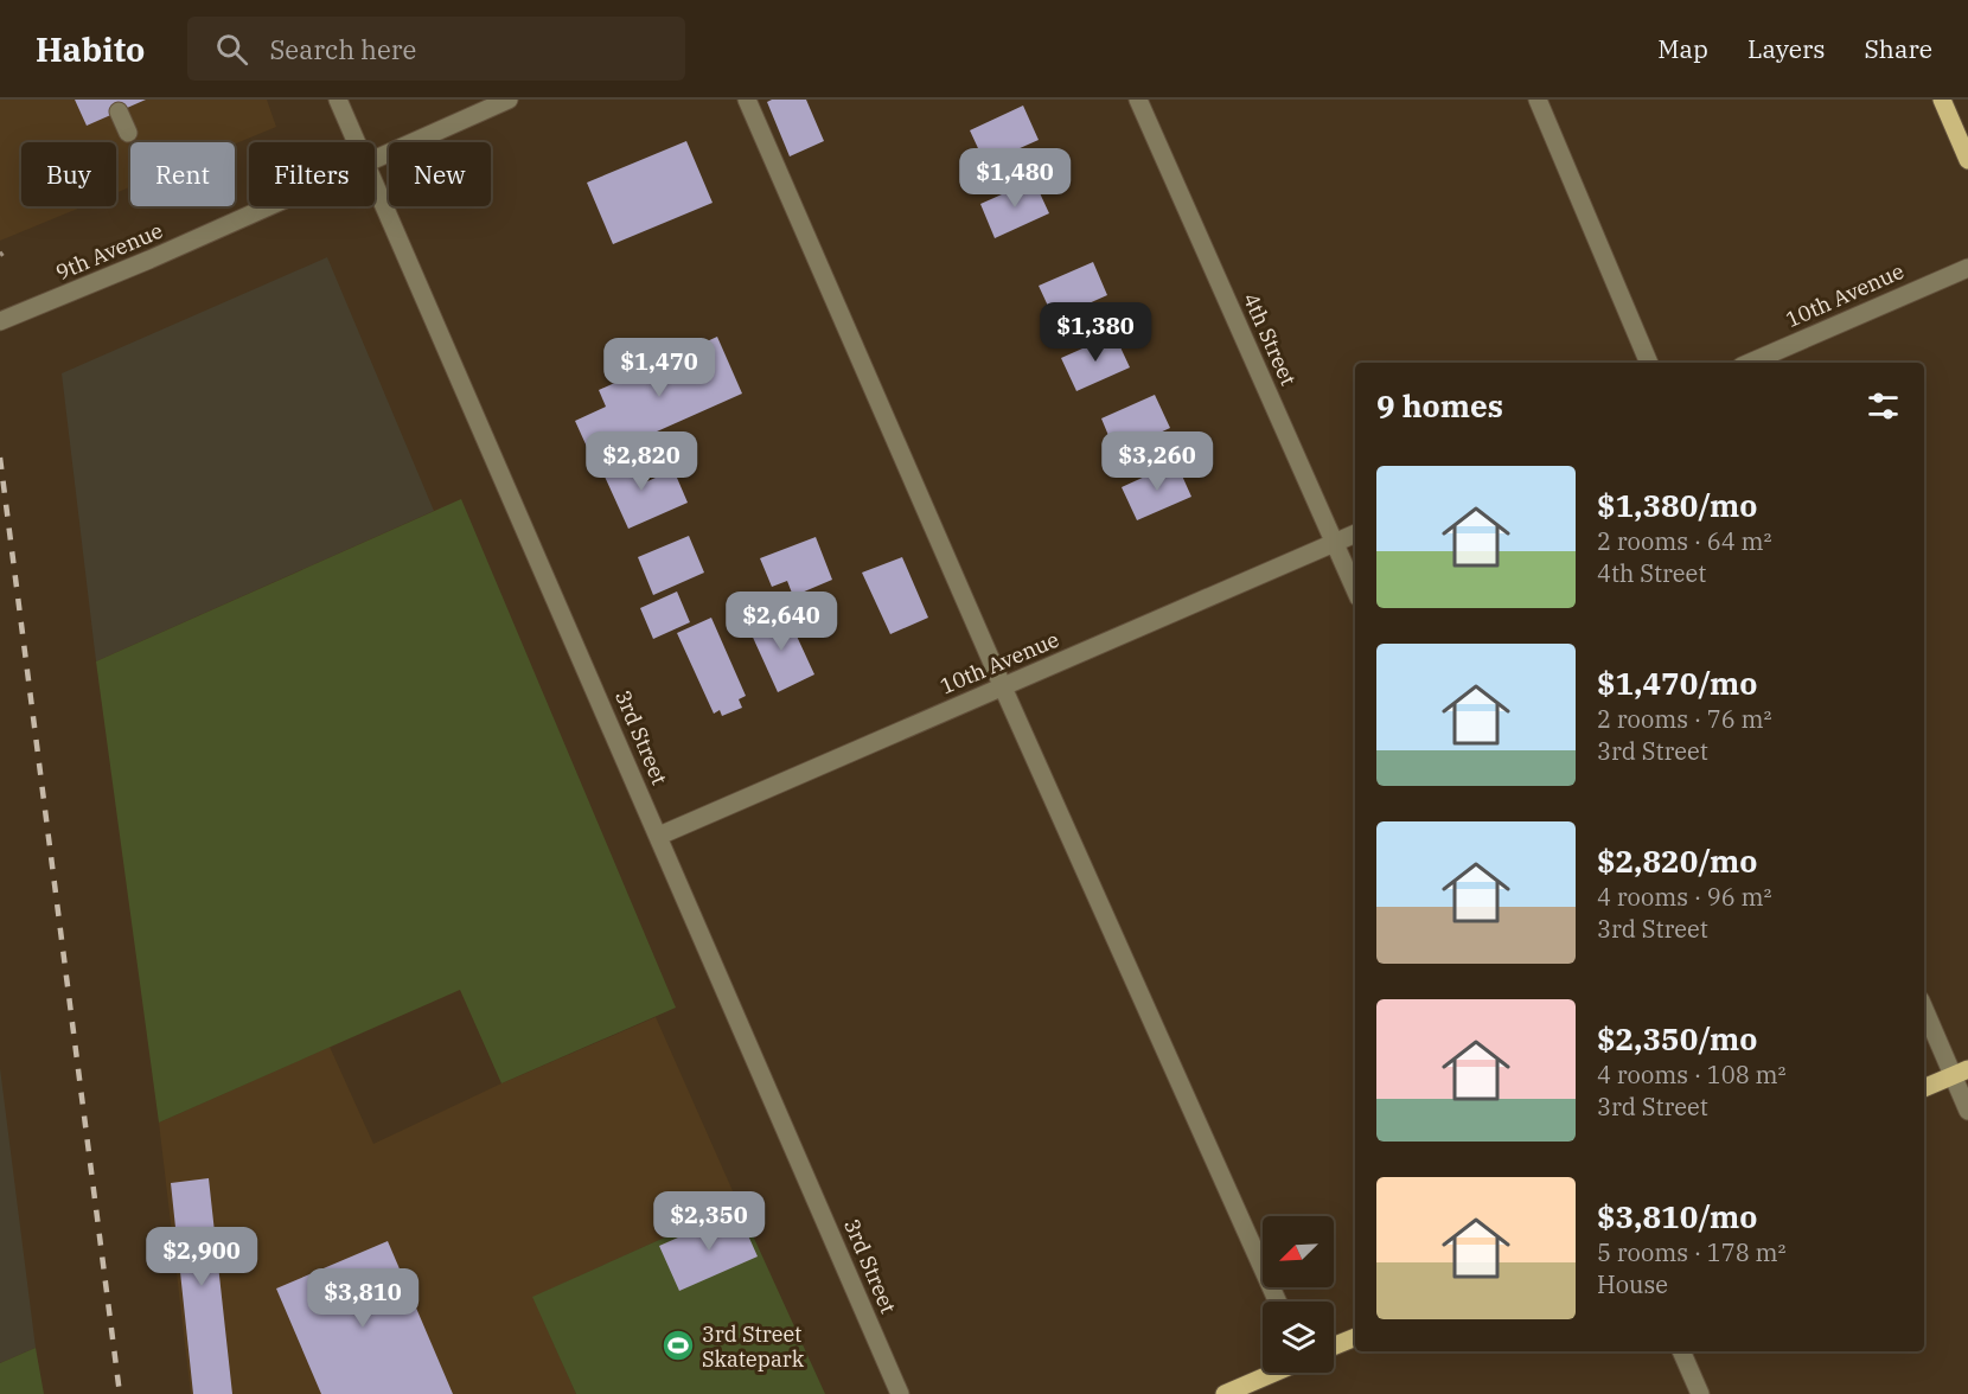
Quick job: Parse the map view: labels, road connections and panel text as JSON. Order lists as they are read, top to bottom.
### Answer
{
  "streets": {
    "street": [
      "9th Avenue",
      "10th Avenue",
      "4th Street",
      "3rd Street"
    ]
  },
  "crossings": [
    ["10th Avenue", "4th Street"],
    ["10th Avenue", "3rd Street"]
  ],
  "places": {
    "sports": ["3rd Street Skatepark"]
  },
  "north": "bottom left",
  "page": {
    "header": "Habito",
    "search": "Search here",
    "nav": ["Map", "Layers", "Share"],
    "chip": [
      "Buy",
      "Rent",
      "Filters",
      "New"
    ],
    "price": [
      "$1,480",
      "$1,380",
      "$1,470",
      "$2,820",
      "$3,260",
      "$2,640",
      "$2,350",
      "$2,900",
      "$3,810"
    ],
    "heading": "9 homes",
    "list": [
      {
        "name": "$1,380/mo",
        "note": "2 rooms · 64 m² · 4th Street"
      },
      {
        "name": "$1,470/mo",
        "note": "2 rooms · 76 m² · 3rd Street"
      },
      {
        "name": "$2,820/mo",
        "note": "4 rooms · 96 m² · 3rd Street"
      },
      {
        "name": "$2,350/mo",
        "note": "4 rooms · 108 m² · 3rd Street"
      },
      {
        "name": "$3,810/mo",
        "note": "5 rooms · 178 m² · House"
      }
    ]
  }
}
